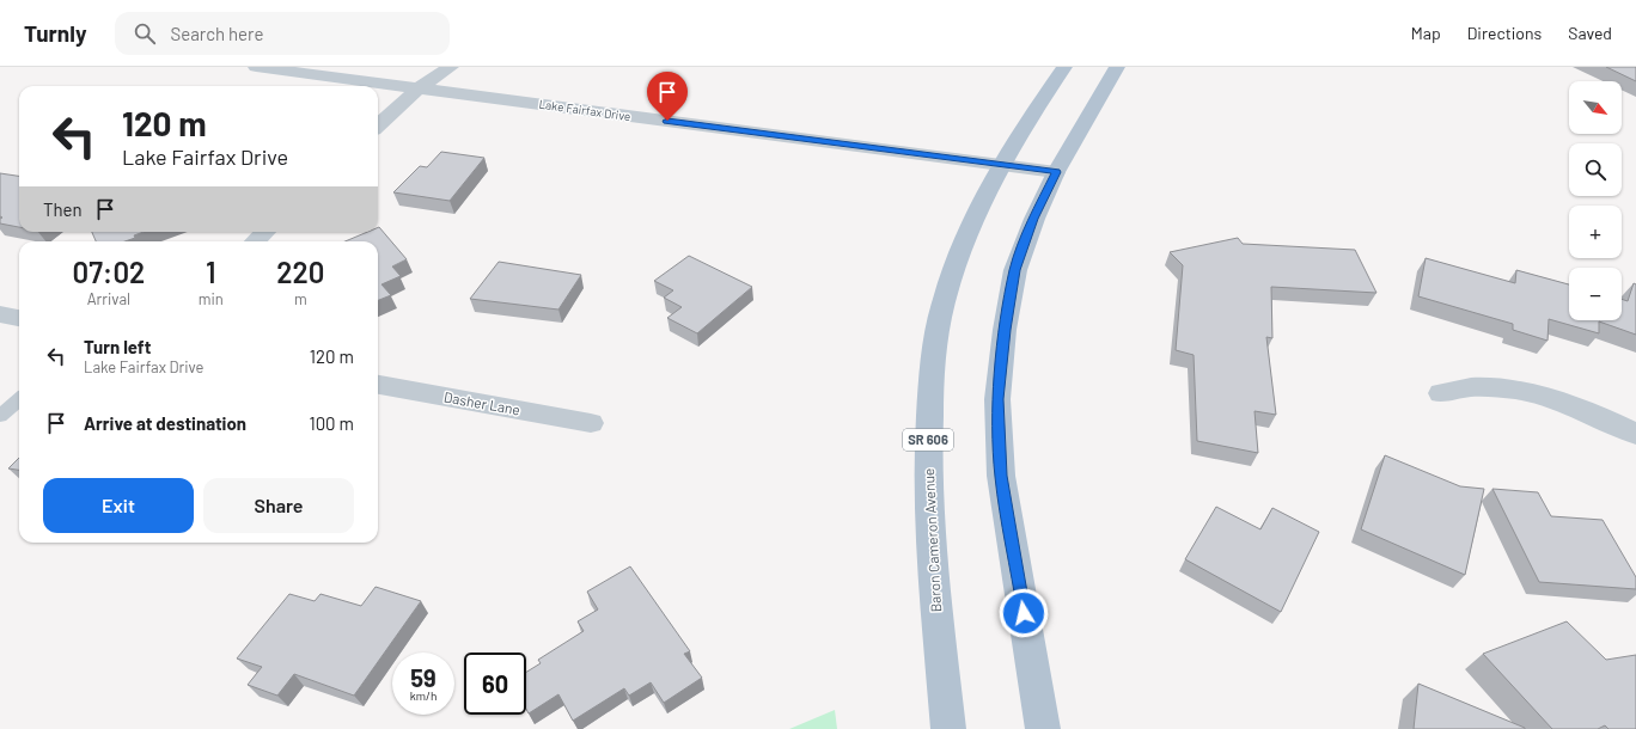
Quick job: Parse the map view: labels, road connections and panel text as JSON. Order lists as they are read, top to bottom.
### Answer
{
  "streets": {
    "main road": ["SR 606", "Baron Cameron Avenue"],
    "street": ["Lake Fairfax Drive", "Dasher Lane"]
  },
  "crossings": [
    ["Lake Fairfax Drive", "Baron Cameron Avenue"]
  ],
  "north": "bottom right",
  "page": {
    "header": "Turnly",
    "search": "Search here",
    "nav": ["Map", "Directions", "Saved"],
    "map_buttons": ["+", "−"],
    "turn": ["120 m", "Lake Fairfax Drive"],
    "then": "Then",
    "eta": [
      "07:02",
      "Arrival",
      "1",
      "min",
      "220",
      "m"
    ],
    "list": [
      {
        "name": "Turn left",
        "note": "Lake Fairfax Drive",
        "value": "120 m"
      },
      {
        "name": "Arrive at destination",
        "value": "100 m"
      }
    ],
    "buttons": ["Exit", "Share"],
    "speed": "59 km/h",
    "limit": "60"
  }
}
